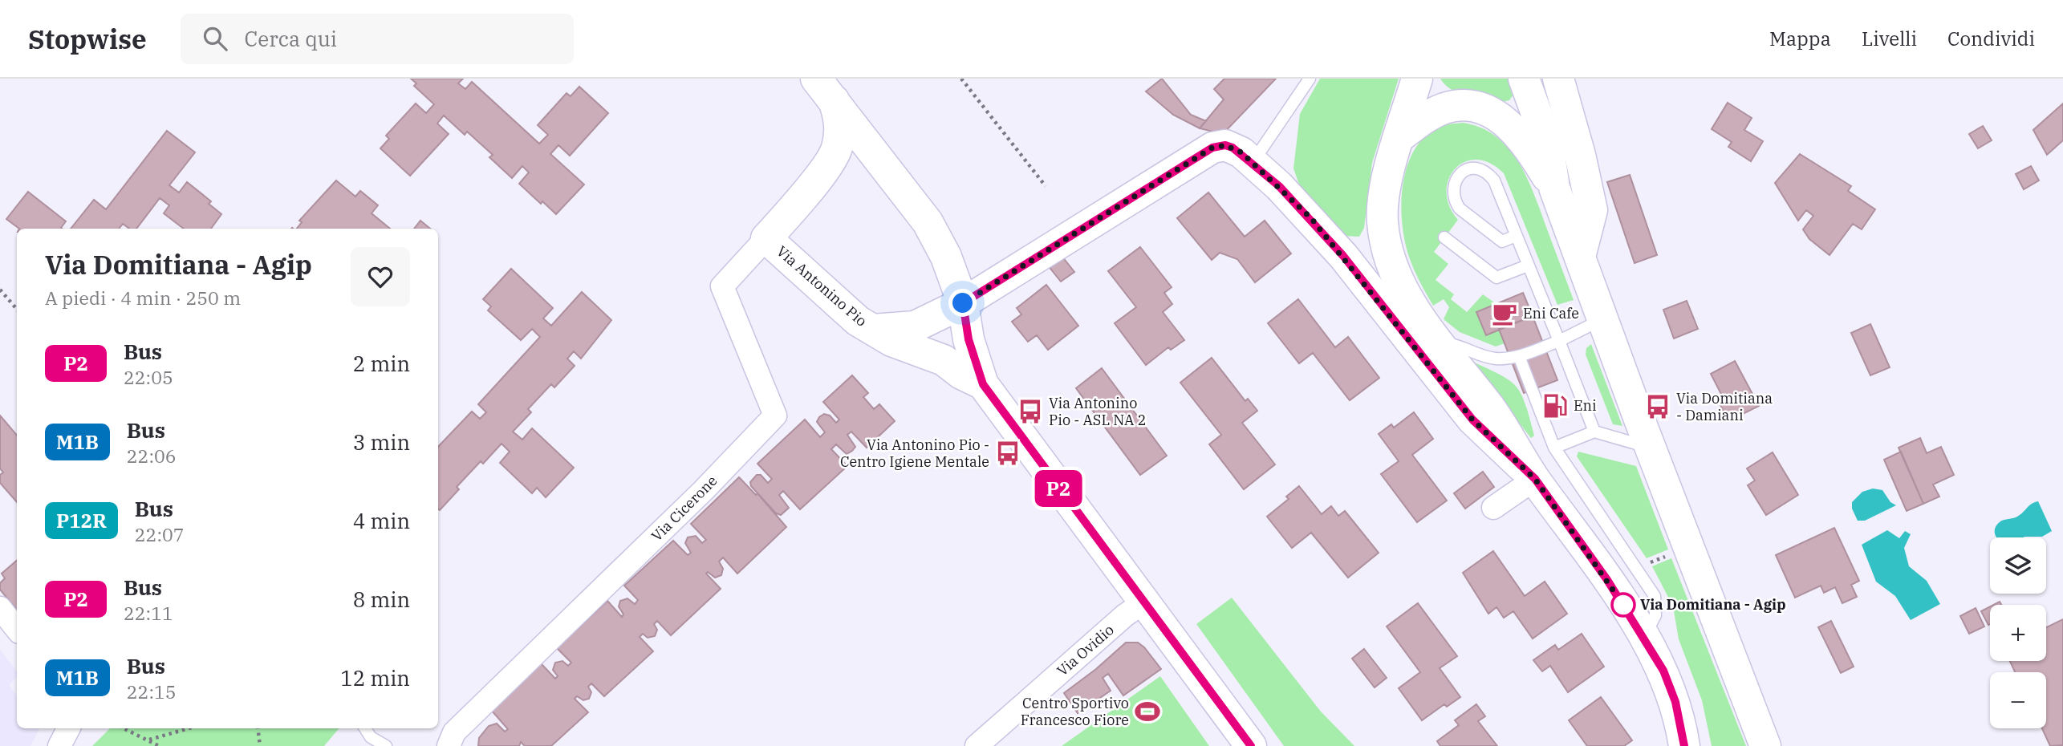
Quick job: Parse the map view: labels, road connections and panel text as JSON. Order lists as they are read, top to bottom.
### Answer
{
  "streets": {
    "main road": ["Via Antonino Pio"],
    "street": ["Via Cicerone", "Via Ovidio"]
  },
  "crossings": [
    ["Via Antonino Pio", "Via Cicerone"],
    ["Via Antonino Pio", "Via Ovidio"]
  ],
  "places": {
    "cafe": ["Eni Cafe"],
    "fuel station": ["Eni"],
    "bus stop": ["Via Domitiana - Damiani", "Via Antonino Pio - ASL NA 2", "Via Antonino Pio - Centro Igiene Mentale"],
    "other": ["Via Domitiana - Agip"],
    "sports": ["Centro Sportivo Francesco Fiore"]
  },
  "lines": ["bus line P2"],
  "page": {
    "header": "Stopwise",
    "search": "Cerca qui",
    "nav": ["Mappa", "Livelli", "Condividi"],
    "on_map": "P2",
    "heading": ["Via Domitiana - Agip", "A piedi · 4 min · 250 m"],
    "list": [
      {
        "mark": "P2",
        "name": "Bus",
        "note": "22:05",
        "value": "2 min"
      },
      {
        "mark": "M1B",
        "name": "Bus",
        "note": "22:06",
        "value": "3 min"
      },
      {
        "mark": "P12R",
        "name": "Bus",
        "note": "22:07",
        "value": "4 min"
      },
      {
        "mark": "P2",
        "name": "Bus",
        "note": "22:11",
        "value": "8 min"
      },
      {
        "mark": "M1B",
        "name": "Bus",
        "note": "22:15",
        "value": "12 min"
      }
    ],
    "map_buttons": ["+", "−"]
  }
}
